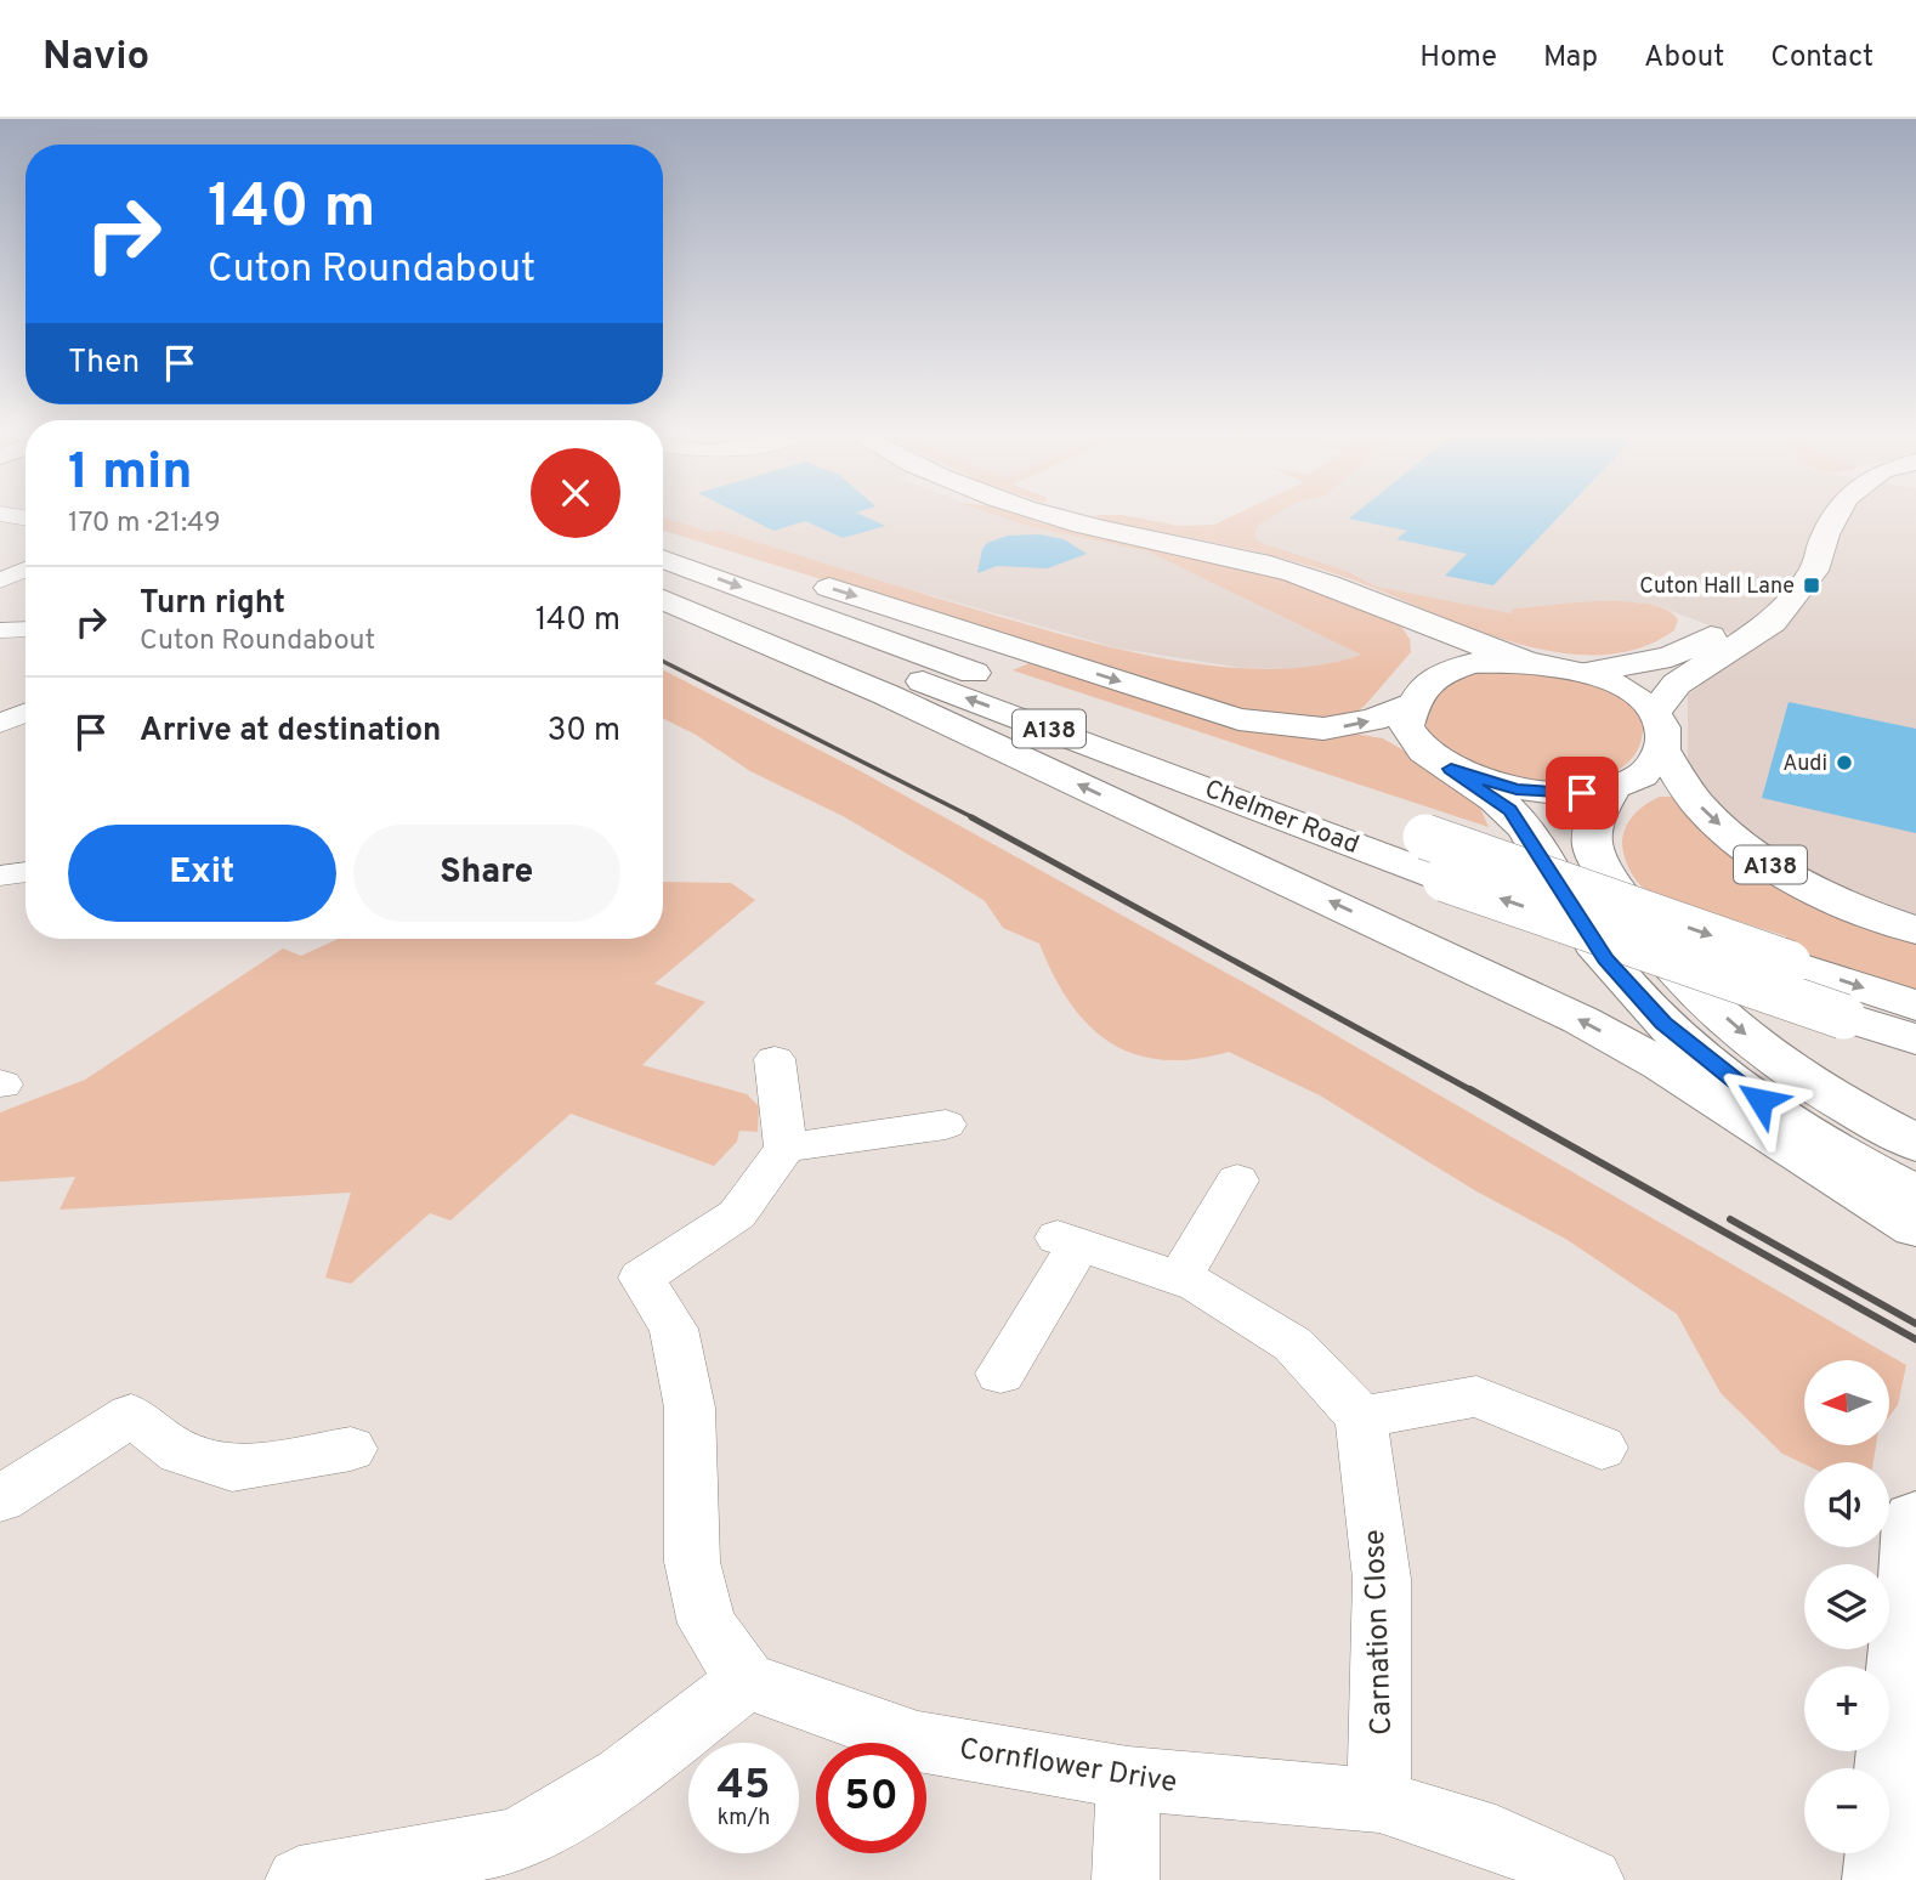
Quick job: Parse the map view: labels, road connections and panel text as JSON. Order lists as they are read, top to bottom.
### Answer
{
  "streets": {
    "main road": ["A138", "Chelmer Road"],
    "street": ["Carnation Close", "Cornflower Drive"]
  },
  "crossings": [
    ["Carnation Close", "Cornflower Drive"]
  ],
  "places": {
    "transit": ["Cuton Hall Lane"],
    "other": ["Audi"]
  },
  "north": "left",
  "page": {
    "header": "Navio",
    "nav": [
      "Home",
      "Map",
      "About",
      "Contact"
    ],
    "turn": ["140 m", "Cuton Roundabout"],
    "then": "Then",
    "heading": ["1 min", "170 m · 21:49"],
    "list": [
      {
        "name": "Turn right",
        "note": "Cuton Roundabout",
        "value": "140 m"
      },
      {
        "name": "Arrive at destination",
        "value": "30 m"
      }
    ],
    "buttons": ["Exit", "Share"],
    "map_buttons": ["+", "−"],
    "speed": "45 km/h",
    "limit": "50"
  }
}
